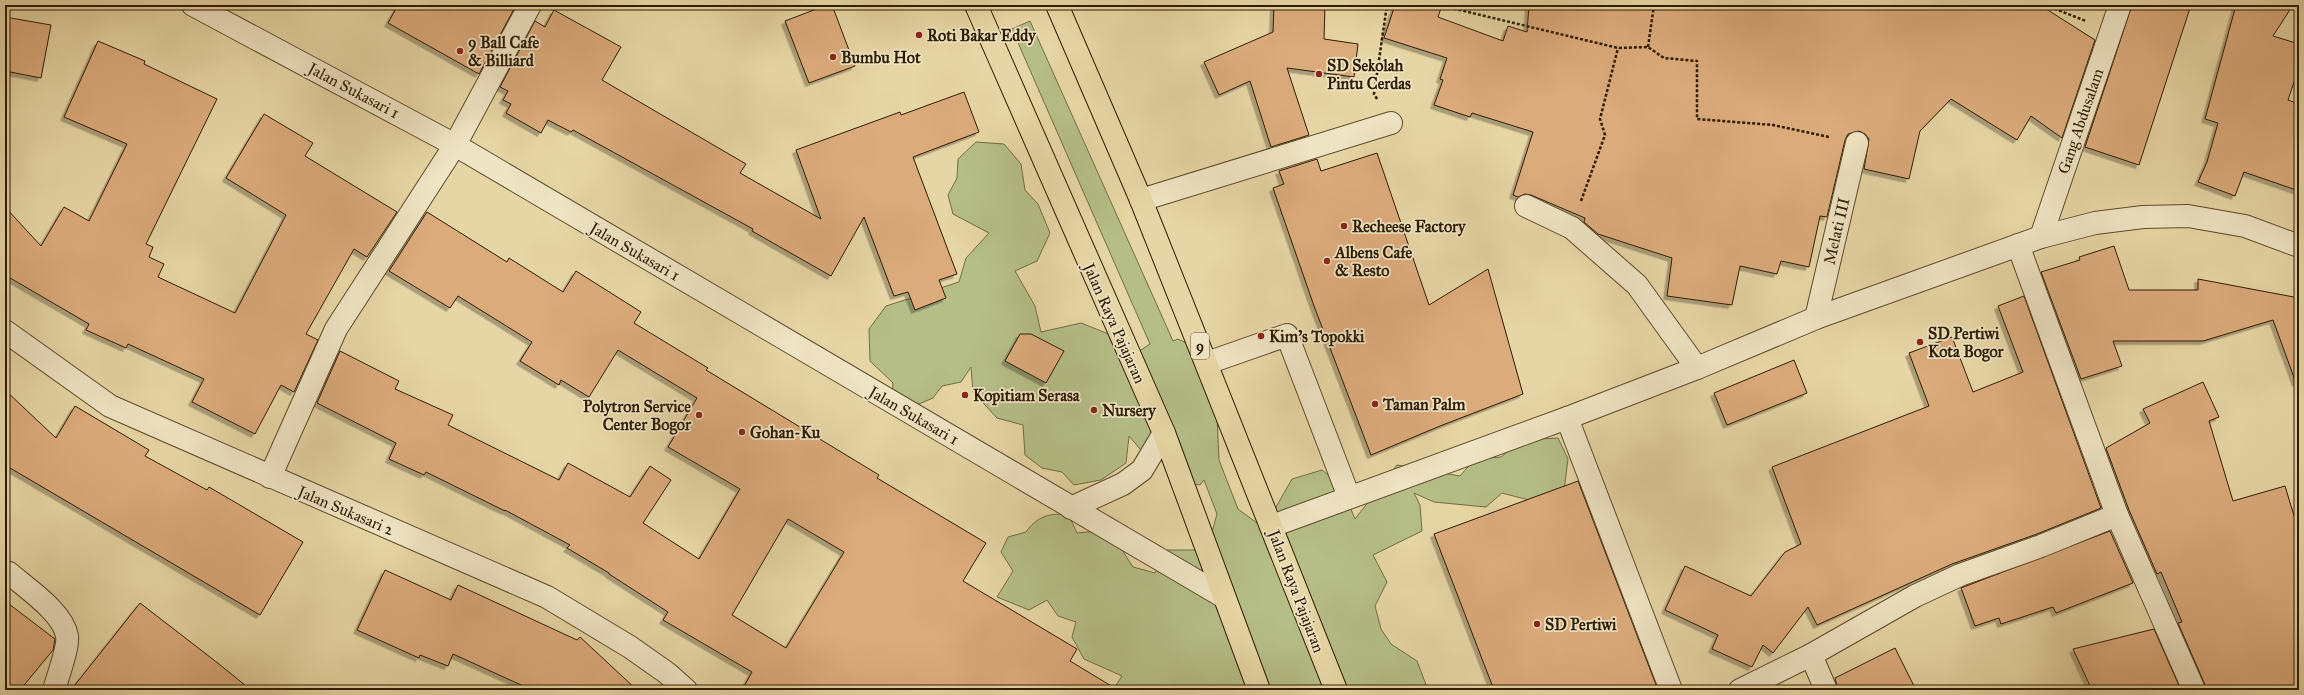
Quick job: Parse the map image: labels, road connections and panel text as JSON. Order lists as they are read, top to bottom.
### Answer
{
  "streets": {
    "highway": ["Jalan Raya Pajajaran", "9"],
    "street": [
      "Jalan Sukasari 1",
      "Gang Abdusalam",
      "Melati III",
      "Jalan Sukasari 2"
    ]
  },
  "crossings": [
    ["Jalan Sukasari 1", "Jalan Raya Pajajaran"]
  ],
  "places": [
    "Roti Bakar Eddy",
    "9 Ball Cafe & Billiard",
    "Bumbu Hot",
    "SD Sekolah Pintu Cerdas",
    "Recheese Factory",
    "Albens Cafe & Resto",
    "Kim's Topokki",
    "SD Pertiwi Kota Bogor",
    "Kopitiam Serasa",
    "Taman Palm",
    "Nursery",
    "Polytron Service Center Bogor",
    "Gohan-Ku",
    "SD Pertiwi"
  ]
}
